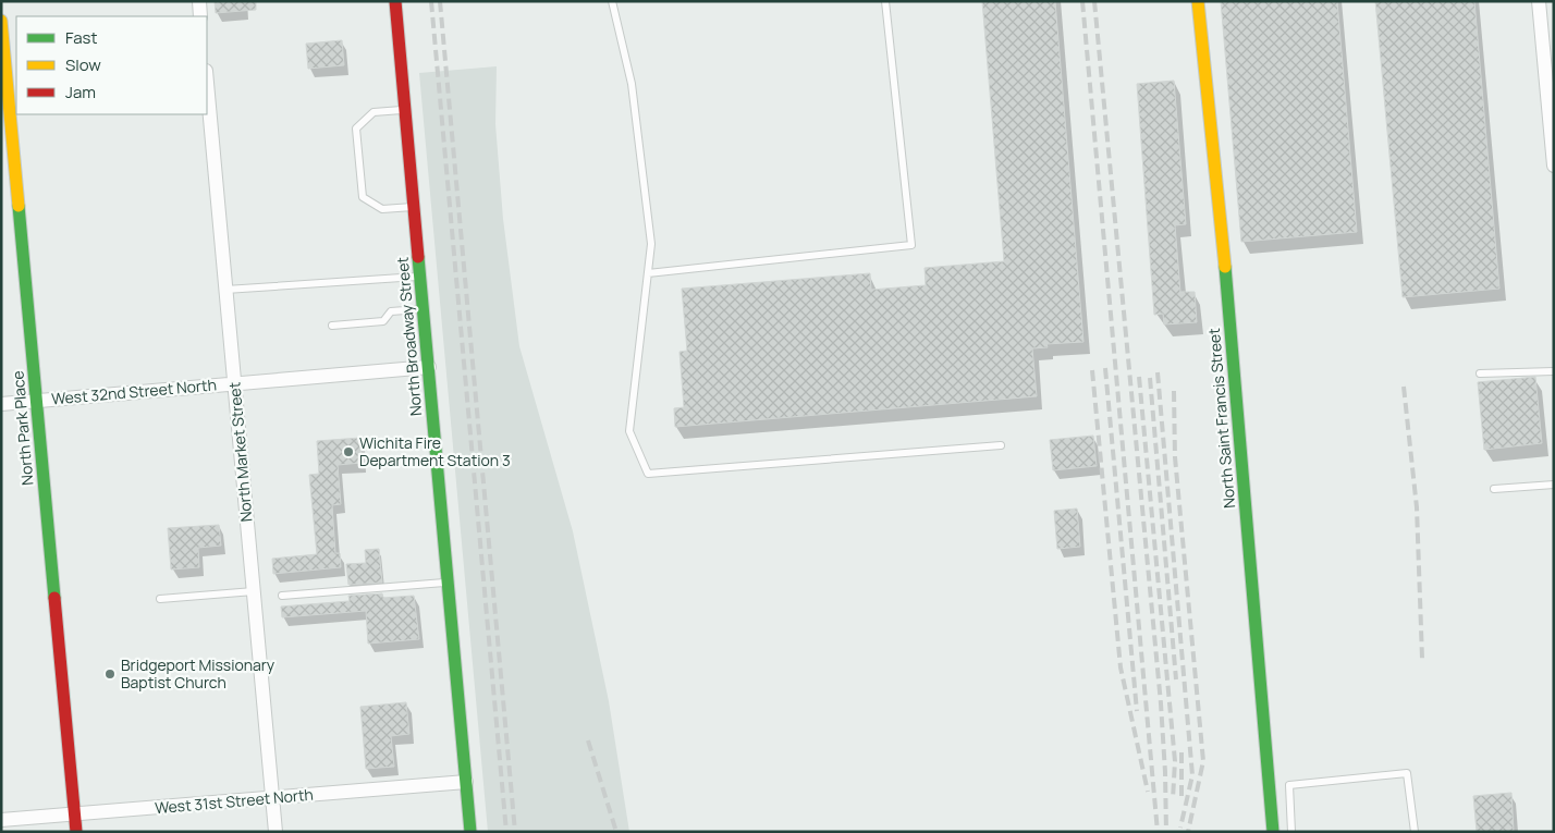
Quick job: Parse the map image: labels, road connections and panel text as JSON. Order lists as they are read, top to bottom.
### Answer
{
  "streets": {
    "street": [
      "North Broadway Street",
      "West 32nd Street North",
      "North Saint Francis Street",
      "North Park Place",
      "North Market Street",
      "West 31st Street North"
    ]
  },
  "crossings": [
    ["North Broadway Street", "West 32nd Street North"],
    ["North Broadway Street", "West 31st Street North"],
    ["West 32nd Street North", "North Park Place"],
    ["West 32nd Street North", "North Market Street"],
    ["North Park Place", "West 31st Street North"],
    ["North Market Street", "West 31st Street North"]
  ],
  "places": ["Wichita Fire Department Station 3", "Bridgeport Missionary Baptist Church"],
  "legend": ["Fast", "Slow", "Jam"]
}
